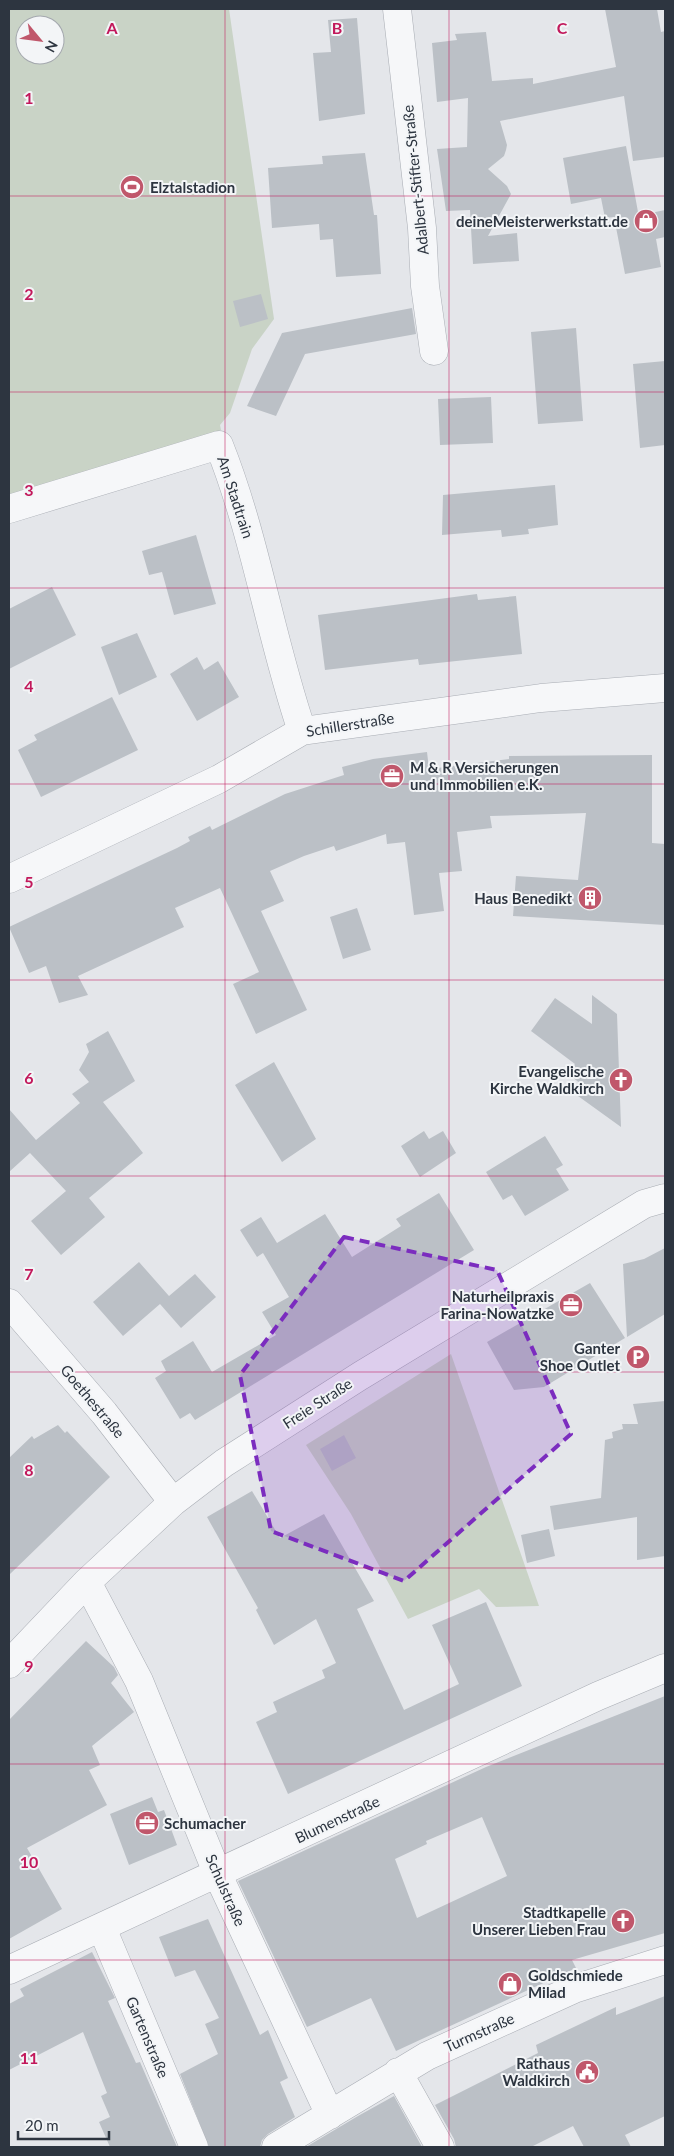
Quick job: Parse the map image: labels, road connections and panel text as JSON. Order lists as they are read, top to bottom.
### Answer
{
  "streets": {
    "street": [
      "Adalbert-Stifter-Straße",
      "Am Stadtrain",
      "Schillerstraße",
      "Goethestraße",
      "Freie Straße",
      "Blumenstraße",
      "Schulstraße",
      "Turmstraße",
      "Gartenstraße"
    ]
  },
  "crossings": [
    ["Am Stadtrain", "Schillerstraße"],
    ["Goethestraße", "Freie Straße"],
    ["Freie Straße", "Schulstraße"],
    ["Blumenstraße", "Schulstraße"],
    ["Blumenstraße", "Gartenstraße"],
    ["Schulstraße", "Turmstraße"]
  ],
  "places": {
    "sports": ["Elztalstadion"],
    "shop": ["deineMeisterwerkstatt.de", "Goldschmiede Milad"],
    "office": ["M & R Versicherungen und Immobilien e.K.", "Naturheilpraxis Farina-Nowatzke", "Schumacher"],
    "building": ["Haus Benedikt"],
    "church": ["Evangelische Kirche Waldkirch", "Stadtkapelle Unserer Lieben Frau"],
    "parking": ["Ganter Shoe Outlet"],
    "public building": ["Rathaus Waldkirch"]
  },
  "scale_bar": "20 m",
  "north": "bottom right",
  "grid": {
    "columns": ["A", "B", "C"],
    "rows": [
      "1",
      "2",
      "3",
      "4",
      "5",
      "6",
      "7",
      "8",
      "9",
      "10",
      "11"
    ]
  }
}
